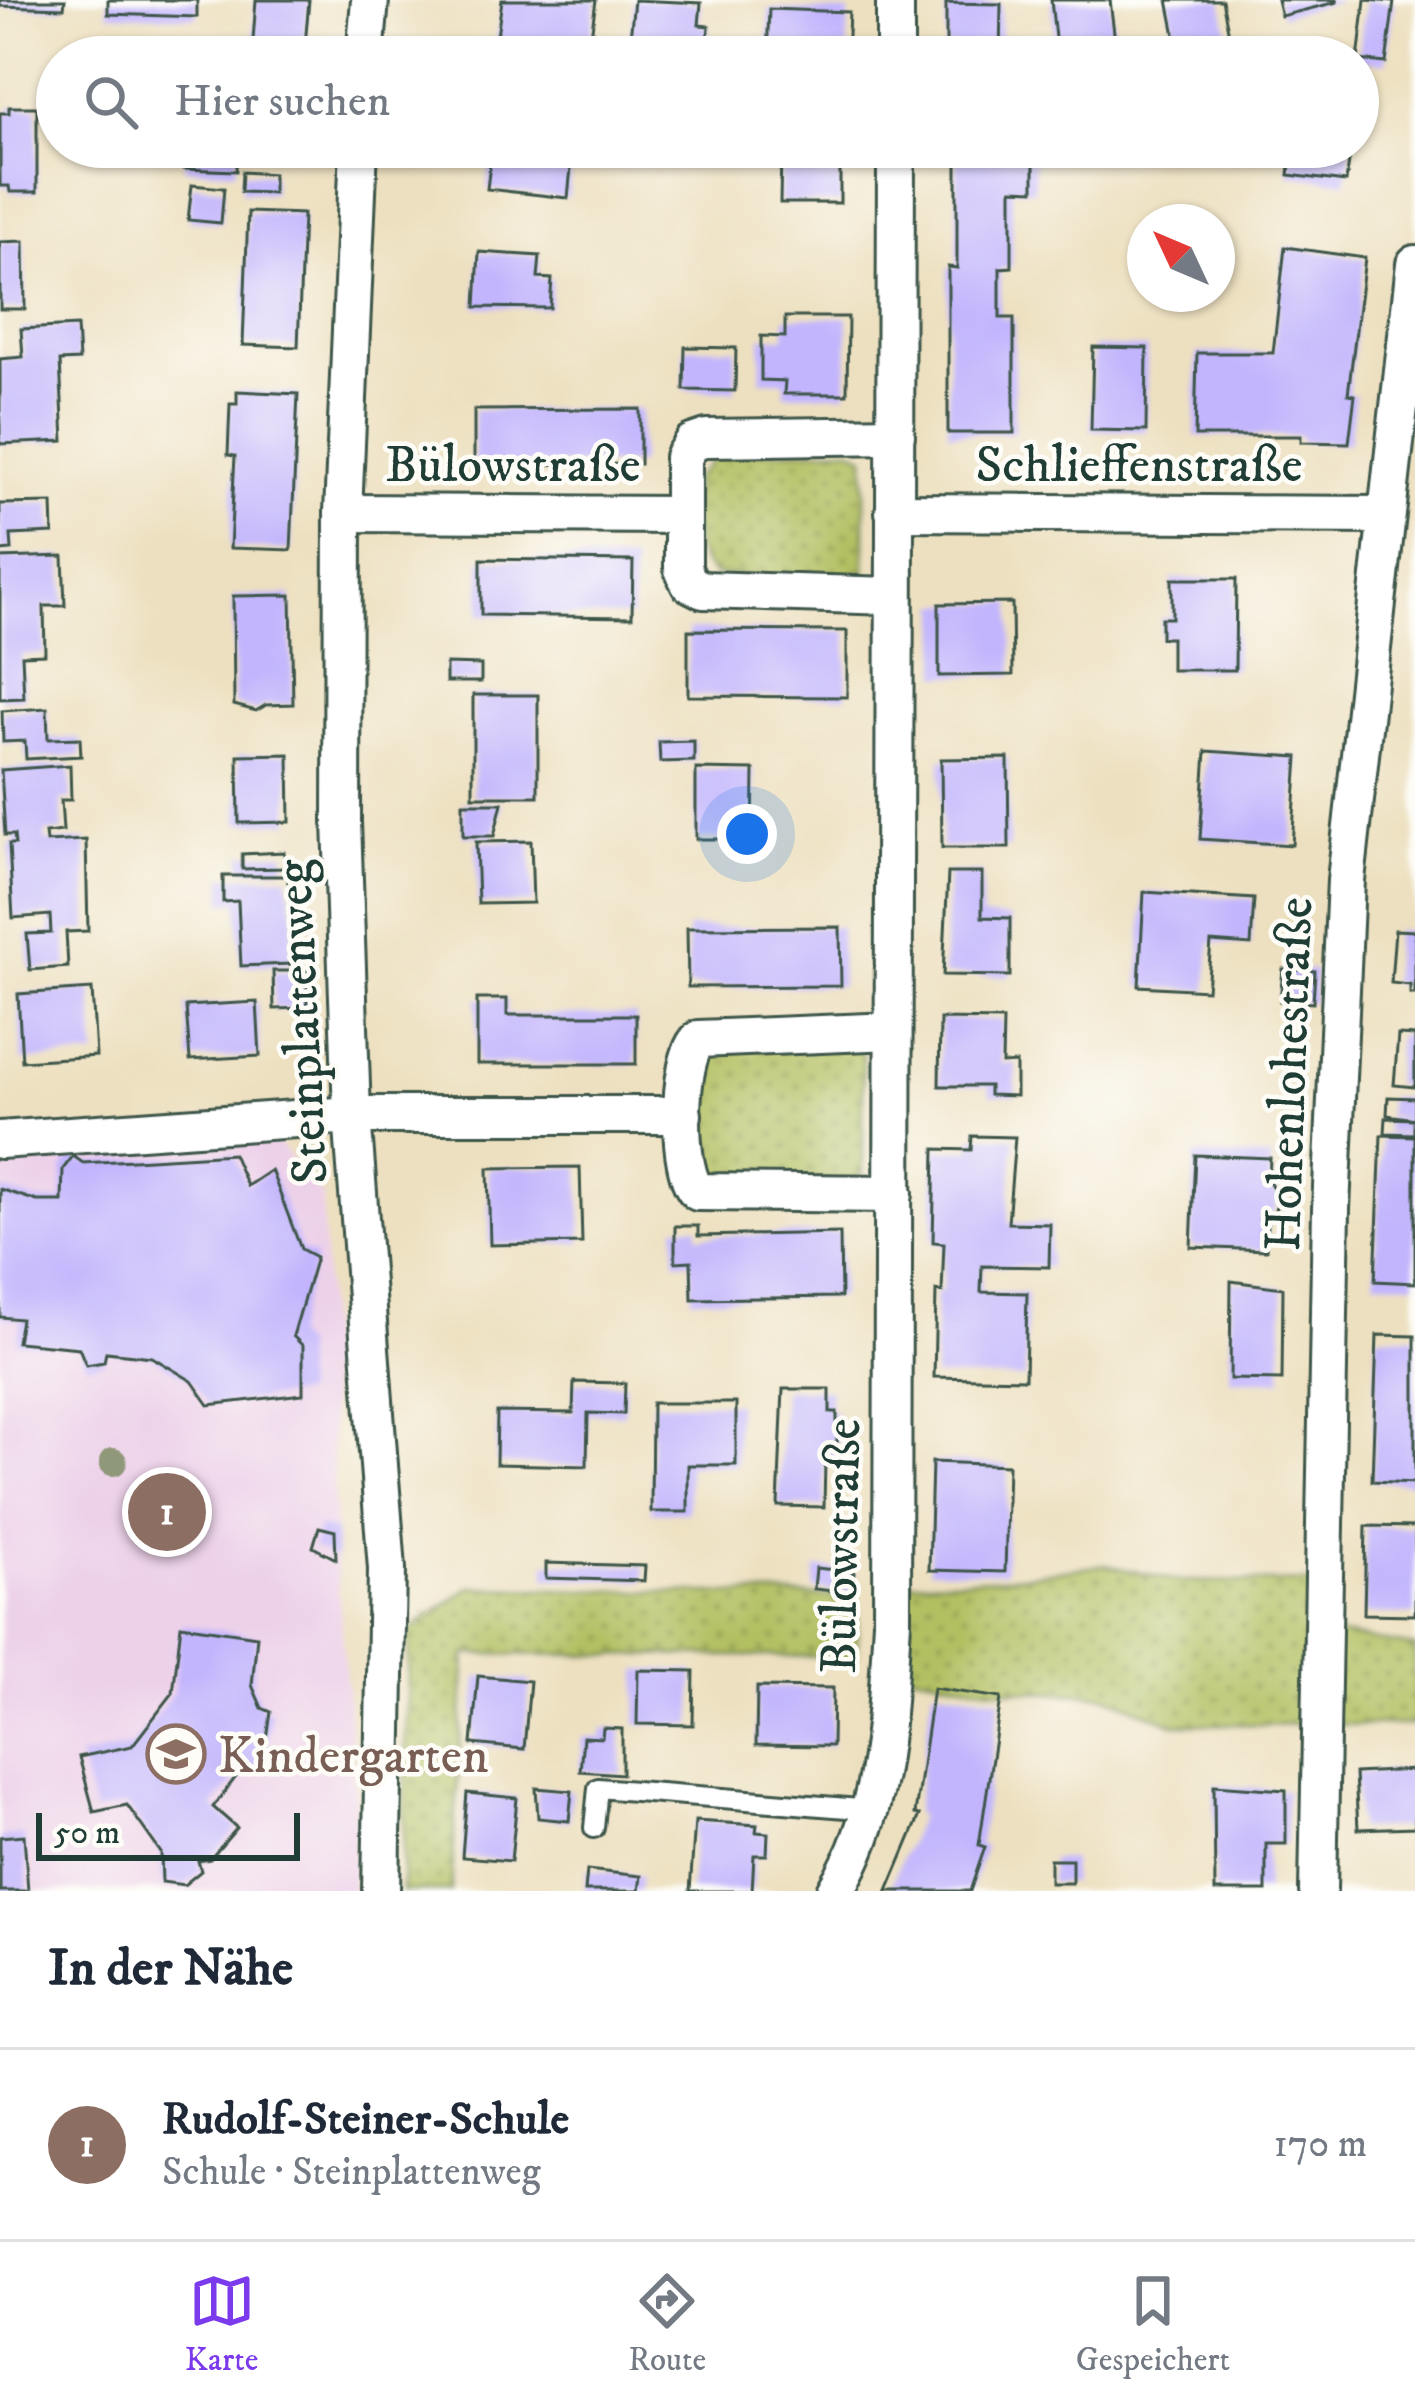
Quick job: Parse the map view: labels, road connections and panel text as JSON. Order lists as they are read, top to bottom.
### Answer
{
  "streets": {
    "street": [
      "Bülowstraße",
      "Schlieffenstraße",
      "Steinplattenweg",
      "Hohenlohestraße"
    ]
  },
  "crossings": [
    ["Bülowstraße", "Schlieffenstraße"],
    ["Bülowstraße", "Steinplattenweg"],
    ["Schlieffenstraße", "Hohenlohestraße"]
  ],
  "places": {
    "school or university": ["Kindergarten"]
  },
  "scale_bar": "50 m",
  "north": "top left",
  "page": {
    "search": "Hier suchen",
    "pins": "1",
    "scale": "50 m",
    "heading": "In der Nähe",
    "list": [
      {
        "mark": "1",
        "name": "Rudolf-Steiner-Schule",
        "note": "Schule · Steinplattenweg",
        "value": "170 m"
      }
    ],
    "nav": ["Karte", "Route", "Gespeichert"]
  }
}
